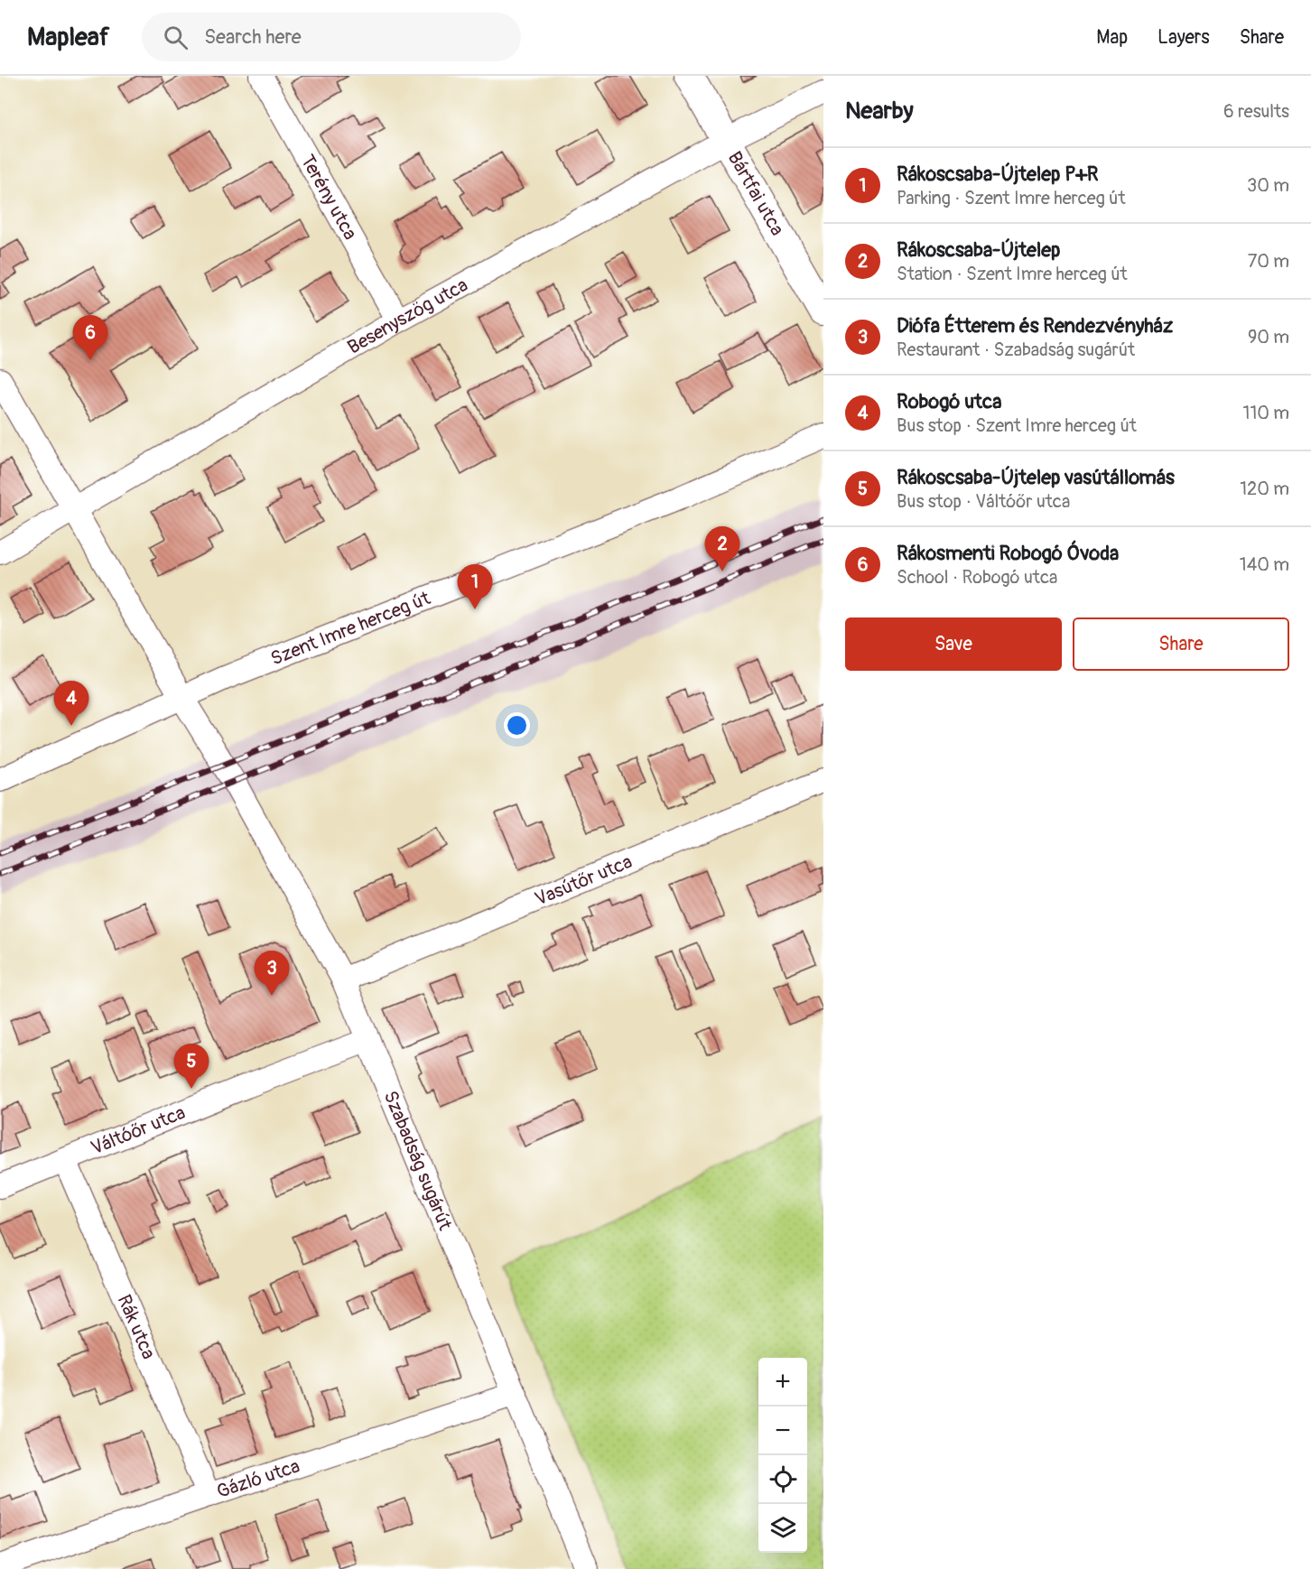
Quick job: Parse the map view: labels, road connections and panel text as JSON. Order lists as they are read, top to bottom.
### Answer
{
  "streets": {
    "street": [
      "Bártfai utca",
      "Terény utca",
      "Besenyszög utca",
      "Szent Imre herceg út",
      "Vasútőr utca",
      "Váltóőr utca",
      "Szabadság sugárút",
      "Rák utca",
      "Gázló utca"
    ]
  },
  "crossings": [
    ["Bártfai utca", "Besenyszög utca"],
    ["Terény utca", "Besenyszög utca"],
    ["Besenyszög utca", "Szabadság sugárút"],
    ["Szent Imre herceg út", "Szabadság sugárút"],
    ["Vasútőr utca", "Szabadság sugárút"],
    ["Váltóőr utca", "Szabadság sugárút"],
    ["Váltóőr utca", "Rák utca"],
    ["Szabadság sugárút", "Gázló utca"],
    ["Rák utca", "Gázló utca"]
  ],
  "page": {
    "header": "Mapleaf",
    "search": "Search here",
    "nav": ["Map", "Layers", "Share"],
    "heading": ["Nearby", "6 results"],
    "list": [
      {
        "mark": "1",
        "name": "Rákoscsaba-Újtelep P+R",
        "note": "Parking · Szent Imre herceg út",
        "value": "30 m"
      },
      {
        "mark": "2",
        "name": "Rákoscsaba-Újtelep",
        "note": "Station · Szent Imre herceg út",
        "value": "70 m"
      },
      {
        "mark": "3",
        "name": "Diófa Étterem és Rendezvényház",
        "note": "Restaurant · Szabadság sugárút",
        "value": "90 m"
      },
      {
        "mark": "4",
        "name": "Robogó utca",
        "note": "Bus stop · Szent Imre herceg út",
        "value": "110 m"
      },
      {
        "mark": "5",
        "name": "Rákoscsaba-Újtelep vasútállomás",
        "note": "Bus stop · Váltóőr utca",
        "value": "120 m"
      },
      {
        "mark": "6",
        "name": "Rákosmenti Robogó Óvoda",
        "note": "School · Robogó utca",
        "value": "140 m"
      }
    ],
    "pins": [
      "6",
      "2",
      "1",
      "4",
      "3",
      "5"
    ],
    "buttons": ["Save", "Share"],
    "map_buttons": ["+", "−"]
  }
}
